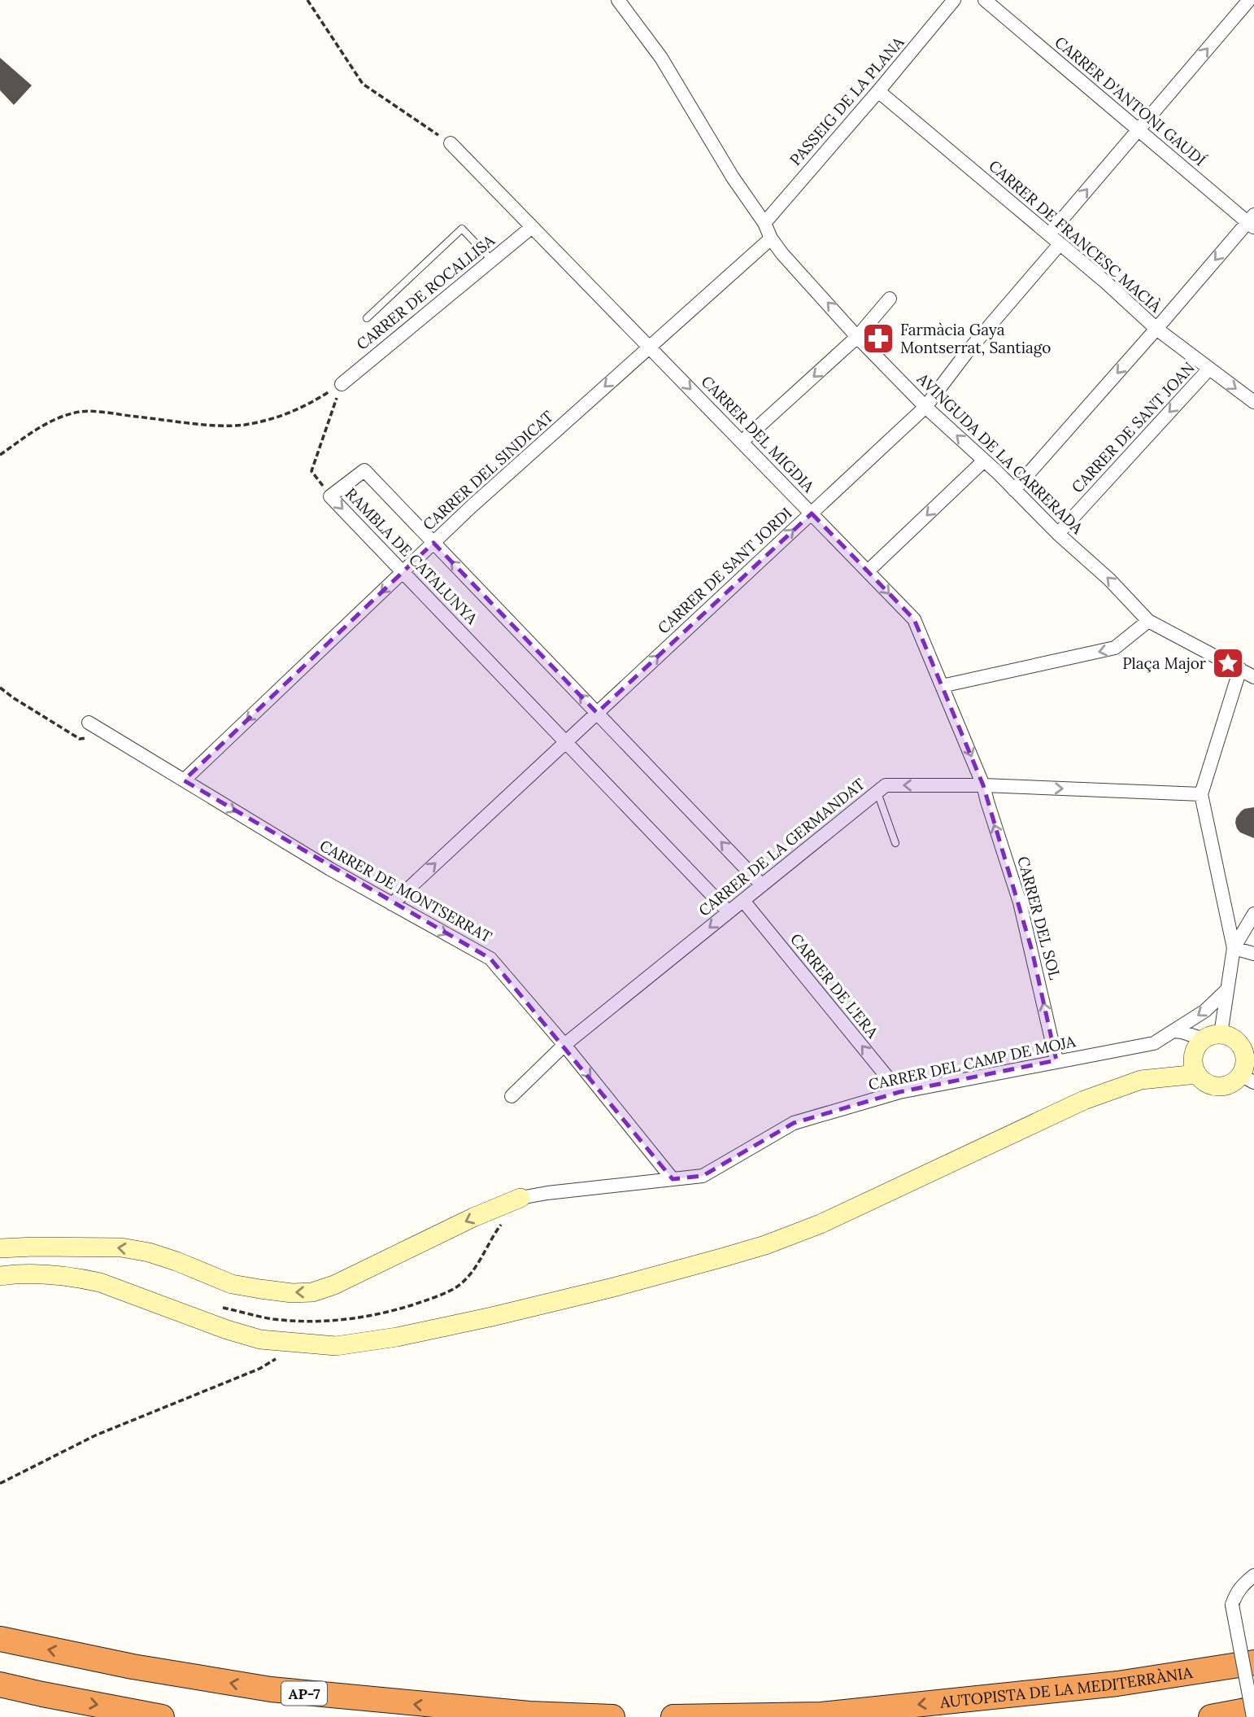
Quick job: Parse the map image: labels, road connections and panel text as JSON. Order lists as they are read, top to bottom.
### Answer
{
  "streets": {
    "highway": ["AUTOPISTA DE LA MEDITERRÀNIA", "AP-7"],
    "street": [
      "PASSEIG DE LA PLANA",
      "CARRER D'ANTONI GAUDÍ",
      "CARRER DE FRANCESC MACIÀ",
      "CARRER DE ROCALLISA",
      "CARRER DE SANT JOAN",
      "CARRER DEL MIGDIA",
      "AVINGUDA DE LA CARRERADA",
      "CARRER DEL SINDICAT",
      "RAMBLA DE CATALUNYA",
      "CARRER DE SANT JORDI",
      "CARRER DE LA GERMANDAT",
      "CARRER DE MONTSERRAT",
      "CARRER DEL SOL",
      "CARRER DE L'ERA",
      "CARRER DEL CAMP DE MOJA"
    ]
  },
  "crossings": [
    ["PASSEIG DE LA PLANA", "CARRER DE FRANCESC MACIÀ"],
    ["PASSEIG DE LA PLANA", "AVINGUDA DE LA CARRERADA"],
    ["CARRER DE FRANCESC MACIÀ", "CARRER DE SANT JOAN"],
    ["CARRER DE FRANCESC MACIÀ", "CARRER DE SANT JORDI"],
    ["CARRER DE ROCALLISA", "CARRER DEL MIGDIA"],
    ["CARRER DE SANT JOAN", "AVINGUDA DE LA CARRERADA"],
    ["CARRER DEL MIGDIA", "CARRER DEL SINDICAT"],
    ["CARRER DEL MIGDIA", "CARRER DE SANT JORDI"],
    ["CARRER DEL MIGDIA", "CARRER DE LA GERMANDAT"],
    ["CARRER DEL MIGDIA", "CARRER DEL SOL"],
    ["AVINGUDA DE LA CARRERADA", "CARRER DEL SINDICAT"],
    ["AVINGUDA DE LA CARRERADA", "CARRER DE SANT JORDI"],
    ["CARRER DEL SINDICAT", "RAMBLA DE CATALUNYA"],
    ["CARRER DEL SINDICAT", "CARRER DE MONTSERRAT"],
    ["RAMBLA DE CATALUNYA", "CARRER DE SANT JORDI"],
    ["RAMBLA DE CATALUNYA", "CARRER DE LA GERMANDAT"],
    ["CARRER DE SANT JORDI", "CARRER DE MONTSERRAT"],
    ["CARRER DE LA GERMANDAT", "CARRER DE MONTSERRAT"],
    ["CARRER DE LA GERMANDAT", "CARRER DEL SOL"],
    ["CARRER DE LA GERMANDAT", "CARRER DE L'ERA"],
    ["CARRER DE MONTSERRAT", "CARRER DEL CAMP DE MOJA"],
    ["CARRER DEL SOL", "CARRER DEL CAMP DE MOJA"],
    ["CARRER DE L'ERA", "CARRER DEL CAMP DE MOJA"]
  ],
  "one_way": [
    "CARRER DEL MIGDIA",
    "AVINGUDA DE LA CARRERADA",
    "CARRER DEL SINDICAT",
    "CARRER DE SANT JORDI",
    "CARRER DE MONTSERRAT",
    "CARRER DEL SOL",
    "CARRER DE L'ERA",
    "AUTOPISTA DE LA MEDITERRÀNIA"
  ],
  "places": {
    "pharmacy": ["Farmàcia Gaya Montserrat, Santiago"],
    "place": ["Plaça Major"]
  }
}
